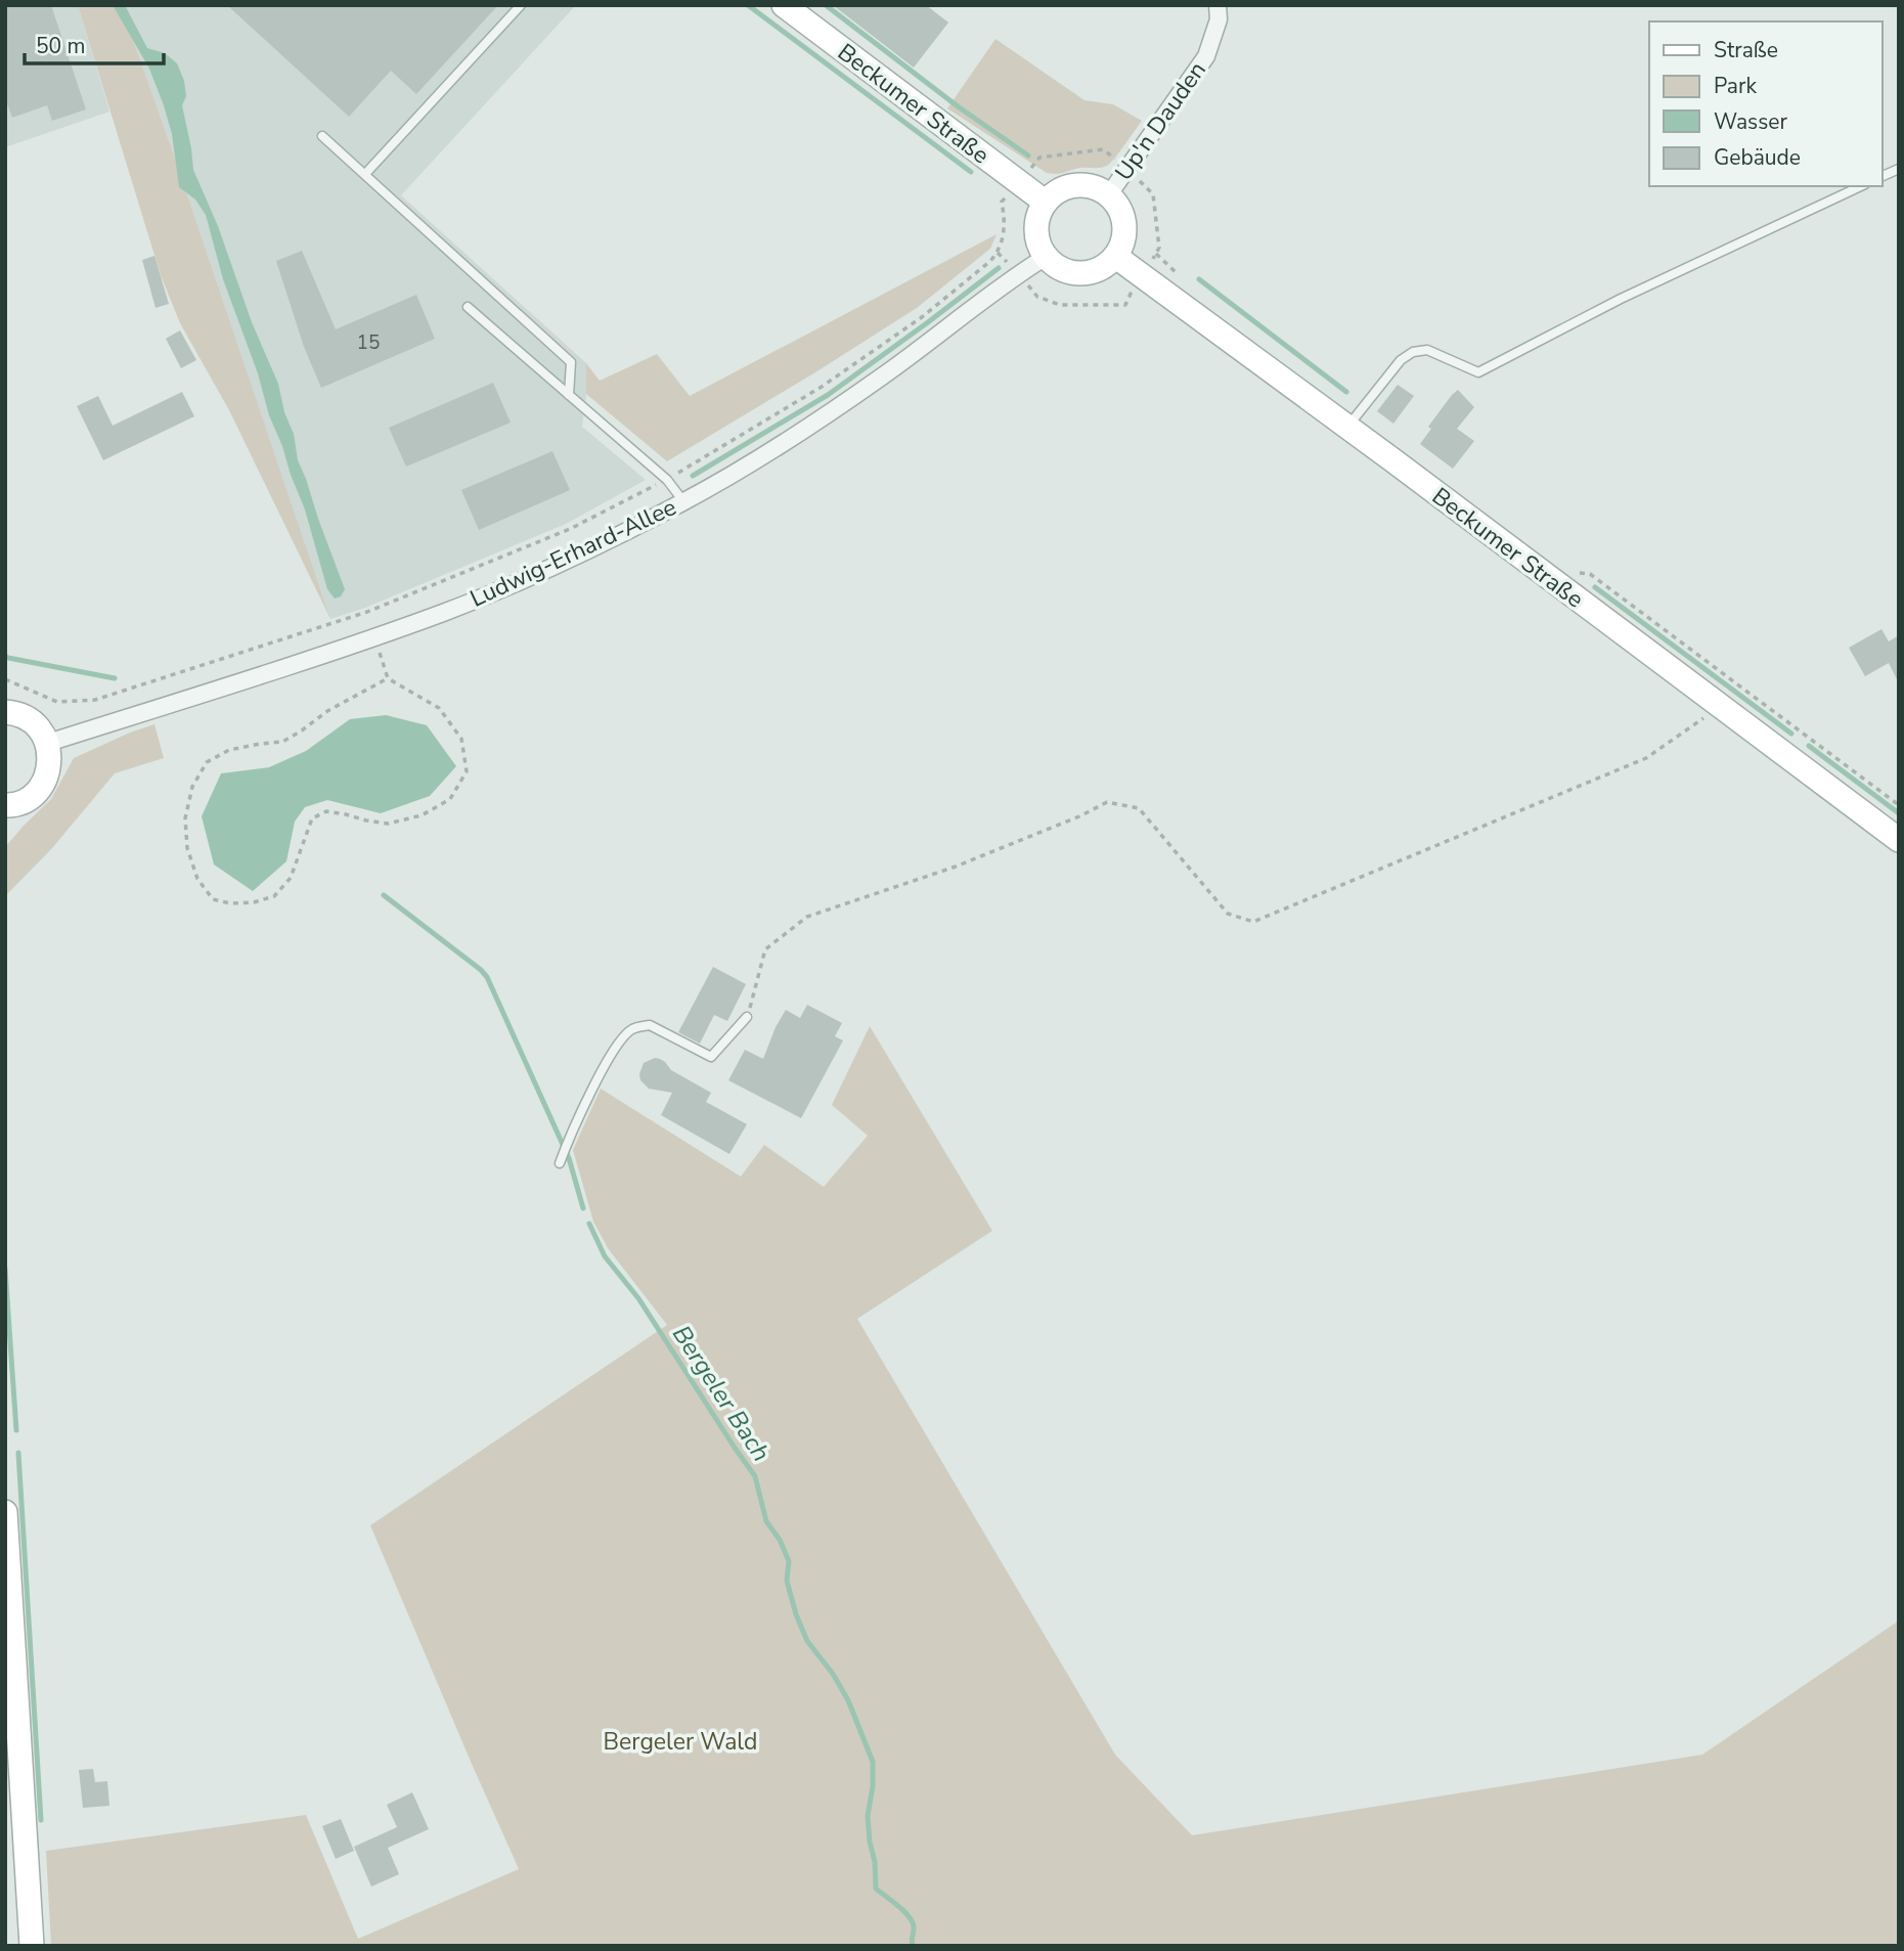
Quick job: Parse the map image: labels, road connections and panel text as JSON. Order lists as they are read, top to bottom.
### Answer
{
  "streets": {
    "main road": ["Beckumer Straße"],
    "street": ["Up'n Dauden", "Ludwig-Erhard-Allee"]
  },
  "crossings": [
    ["Beckumer Straße", "Up'n Dauden"],
    ["Beckumer Straße", "Ludwig-Erhard-Allee"],
    ["Up'n Dauden", "Ludwig-Erhard-Allee"]
  ],
  "water": ["Bergeler Bach"],
  "parks": ["Bergeler Wald"],
  "house_numbers": ["15"],
  "legend": [
    "Straße",
    "Park",
    "Wasser",
    "Gebäude"
  ],
  "scale_bar": "50 m"
}
